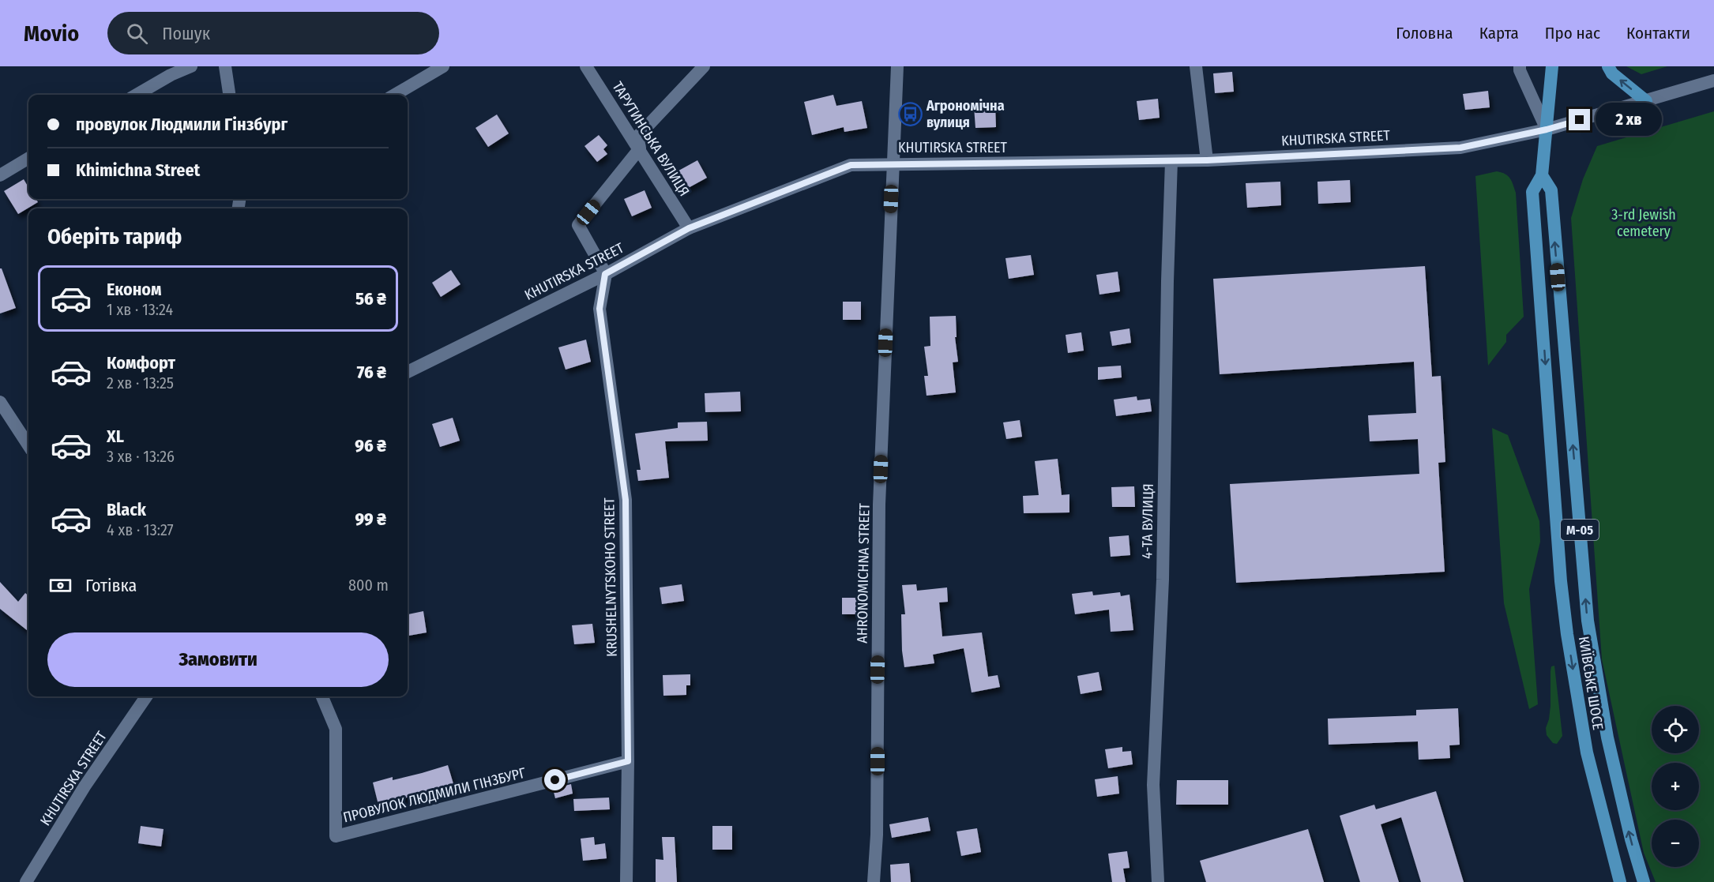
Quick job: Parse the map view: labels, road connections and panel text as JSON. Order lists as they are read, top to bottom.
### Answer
{
  "streets": {
    "main road": ["М-05", "КИЇВСЬКЕ ШОСЕ"],
    "street": [
      "KHUTIRSKA STREET",
      "ТАРУТИНСЬКА ВУЛИЦЯ",
      "4-ТА ВУЛИЦЯ",
      "AHRONOMICHNA STREET",
      "KRUSHELNYTSKOHO STREET",
      "ПРОВУЛОК ЛЮДМИЛИ ГІНЗБУРГ"
    ]
  },
  "crossings": [
    ["KHUTIRSKA STREET", "ТАРУТИНСЬКА ВУЛИЦЯ"],
    ["KHUTIRSKA STREET", "4-ТА ВУЛИЦЯ"],
    ["KHUTIRSKA STREET", "М-05"],
    ["KHUTIRSKA STREET", "AHRONOMICHNA STREET"],
    ["KHUTIRSKA STREET", "KRUSHELNYTSKOHO STREET"],
    ["М-05", "КИЇВСЬКЕ ШОСЕ"],
    ["KRUSHELNYTSKOHO STREET", "ПРОВУЛОК ЛЮДМИЛИ ГІНЗБУРГ"]
  ],
  "parks": ["3-rd Jewish cemetery"],
  "places": {
    "bus stop": ["Агрономічна вулиця"]
  },
  "page": {
    "header": "Movio",
    "search": "Пошук",
    "nav": [
      "Головна",
      "Карта",
      "Про нас",
      "Контакти"
    ],
    "banner": ["провулок Людмили Гінзбург", "Khimichna Street"],
    "bubble": "2 хв",
    "heading": "Оберіть тариф",
    "list": [
      {
        "name": "Економ",
        "note": "1 хв · 13:24",
        "value": "56 ₴"
      },
      {
        "name": "Комфорт",
        "note": "2 хв · 13:25",
        "value": "76 ₴"
      },
      {
        "name": "XL",
        "note": "3 хв · 13:26",
        "value": "96 ₴"
      },
      {
        "name": "Black",
        "note": "4 хв · 13:27",
        "value": "99 ₴"
      }
    ],
    "pay": ["Готівка", "800 m"],
    "buttons": "Замовити",
    "map_buttons": ["+", "−"]
  }
}
